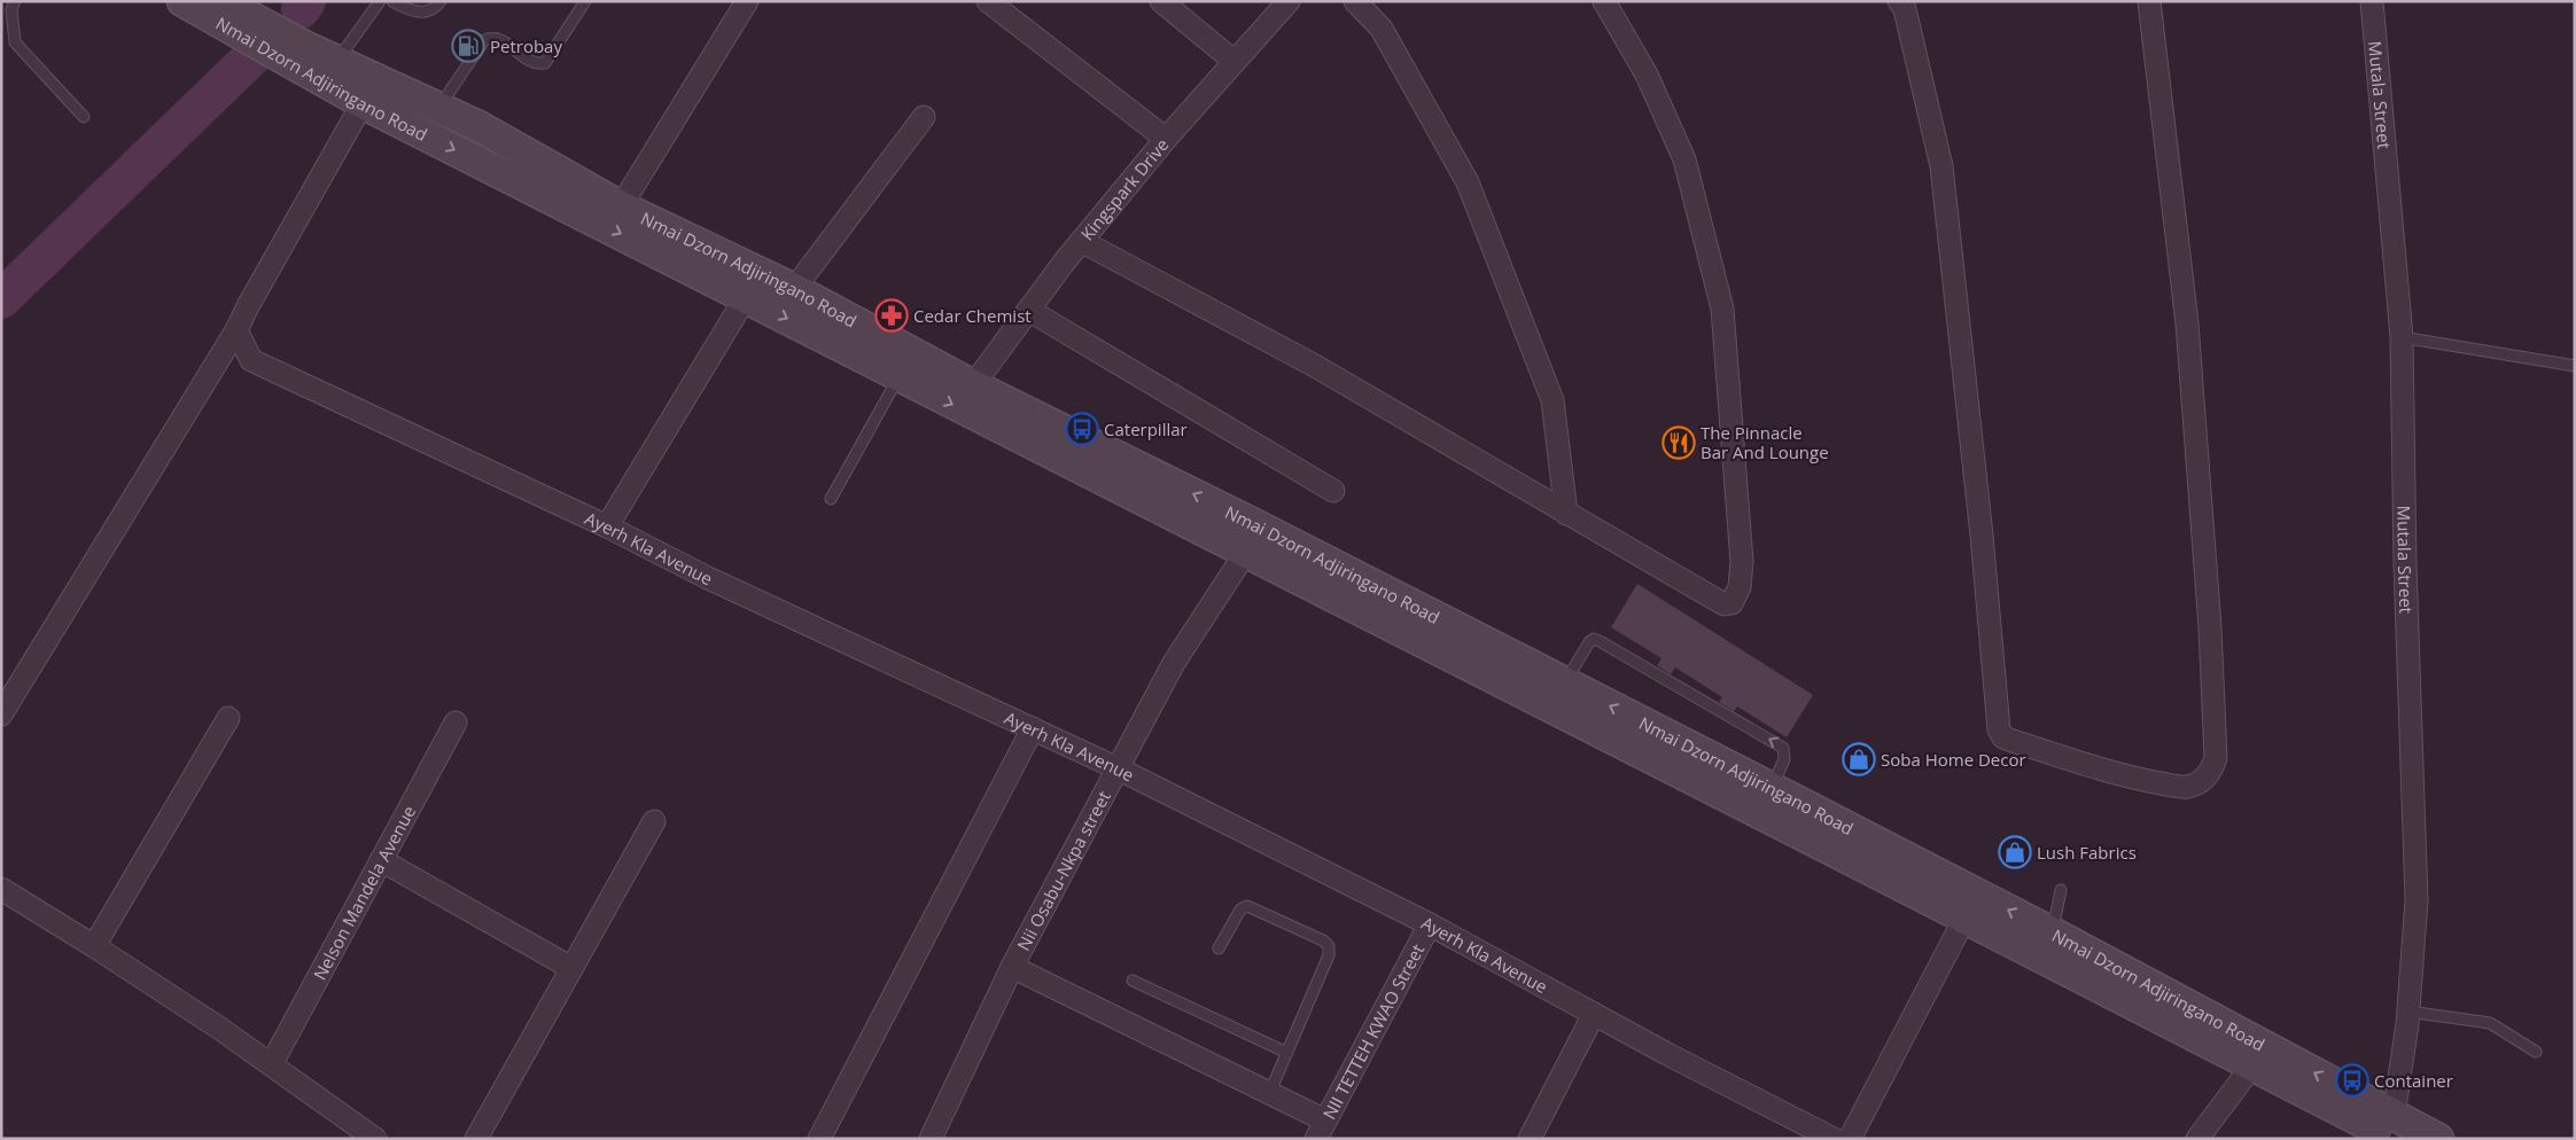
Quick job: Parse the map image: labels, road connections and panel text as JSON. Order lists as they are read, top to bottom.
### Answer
{
  "streets": {
    "main road": ["Nmai Dzorn Adjiringano Road"],
    "street": [
      "Mutala Street",
      "Kingspark Drive",
      "Ayerh Kla Avenue",
      "Nii Osabu-Nkpa street",
      "Nelson Mandela Avenue",
      "NII TETTEH KWAO Street"
    ]
  },
  "crossings": [
    ["Nmai Dzorn Adjiringano Road", "Mutala Street"],
    ["Nmai Dzorn Adjiringano Road", "Kingspark Drive"],
    ["Nmai Dzorn Adjiringano Road", "Nii Osabu-Nkpa street"],
    ["Ayerh Kla Avenue", "Nii Osabu-Nkpa street"],
    ["Ayerh Kla Avenue", "NII TETTEH KWAO Street"]
  ],
  "places": {
    "fuel station": ["Petrobay"],
    "pharmacy": ["Cedar Chemist"],
    "bus stop": ["Caterpillar", "Container"],
    "restaurant": ["The Pinnacle Bar And Lounge"],
    "shop": ["Soba Home Decor", "Lush Fabrics"]
  }
}
